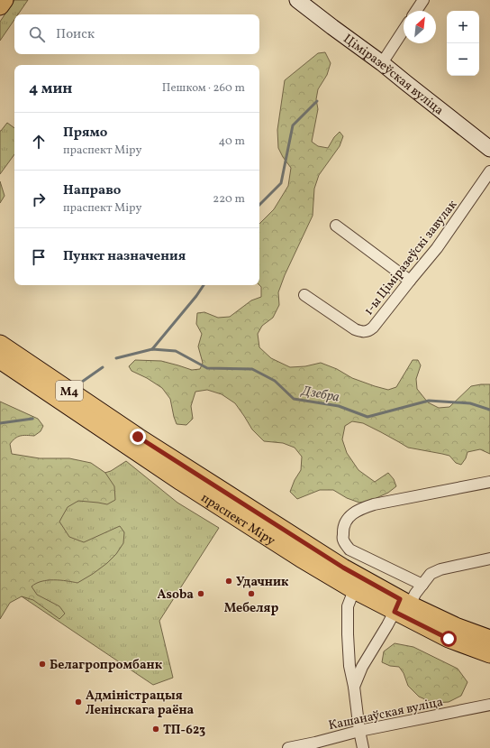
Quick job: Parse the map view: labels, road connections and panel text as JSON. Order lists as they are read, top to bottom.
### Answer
{
  "streets": {
    "main road": ["Ціміразеўская вуліца", "М4", "праспект Міру"],
    "street": ["1-ы Ціміразеўскі завулак", "Кашанаўская вуліца"]
  },
  "water": ["Дзебра"],
  "places": [
    "Удачник",
    "Asoba",
    "Мебеляр",
    "Белагропромбанк",
    "Адміністрацыя Ленінскага раёна",
    "ТП-623"
  ],
  "north": "top right",
  "page": {
    "map_buttons": ["+", "−"],
    "search": "Поиск",
    "heading": ["4 мин", "Пешком · 260 m"],
    "list": [
      ["Прямо", "праспект Міру", "40 m"],
      ["Направо", "праспект Міру", "220 m"],
      "Пункт назначения"
    ]
  }
}
